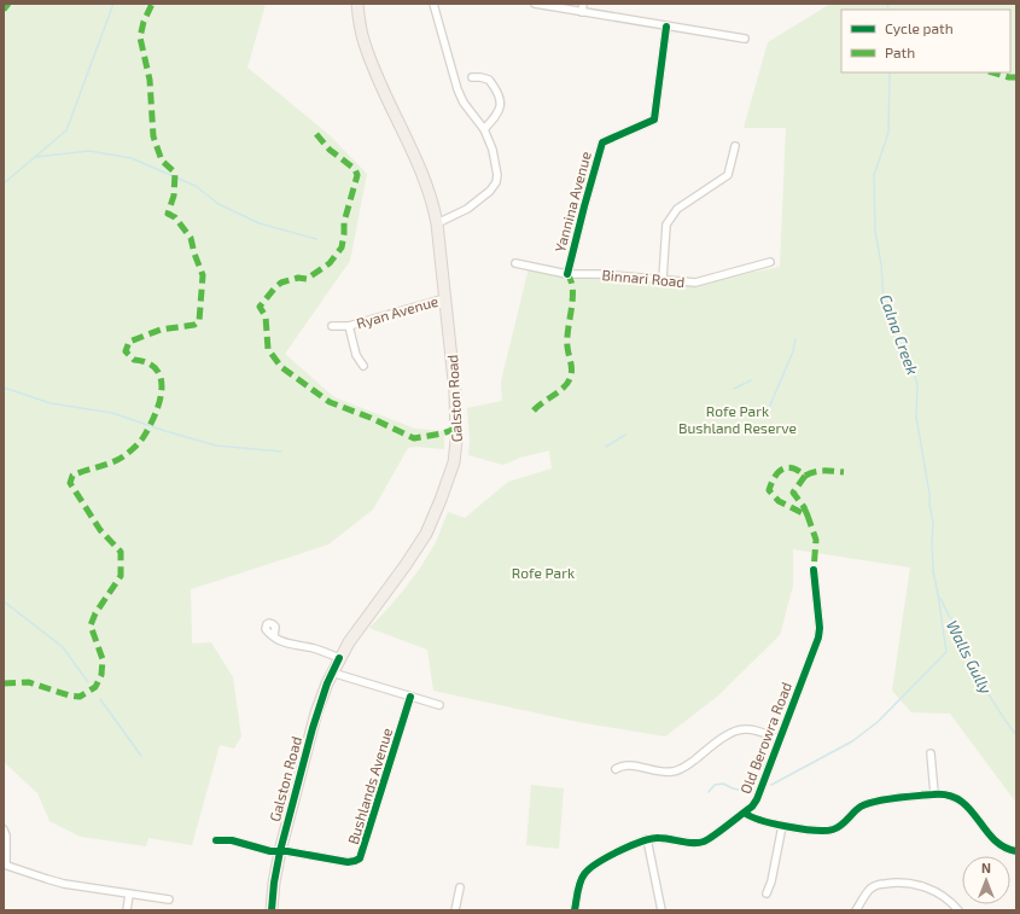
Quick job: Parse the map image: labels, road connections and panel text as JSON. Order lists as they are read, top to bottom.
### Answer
{
  "streets": {
    "main road": ["Galston Road"],
    "street": [
      "Yannina Avenue",
      "Binnari Road",
      "Ryan Avenue",
      "Old Berowra Road",
      "Bushlands Avenue"
    ]
  },
  "crossings": [
    ["Yannina Avenue", "Binnari Road"],
    ["Ryan Avenue", "Galston Road"],
    ["Galston Road", "Bushlands Avenue"]
  ],
  "water": ["Calna Creek", "Walls Gully"],
  "parks": ["Rofe Park Bushland Reserve", "Rofe Park"],
  "legend": ["Cycle path", "Path"],
  "north": "top"
}
